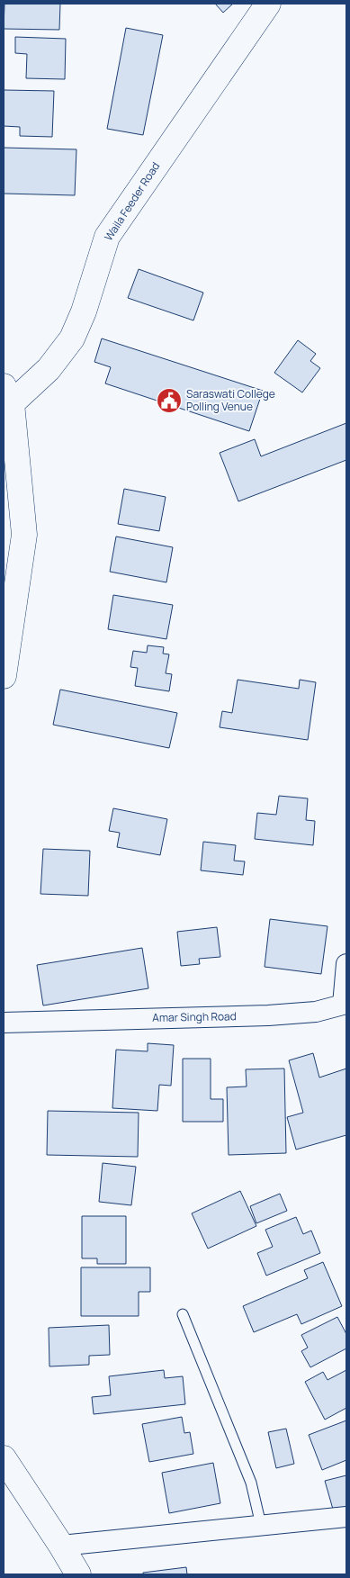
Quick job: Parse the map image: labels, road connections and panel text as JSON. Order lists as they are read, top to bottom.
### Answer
{
  "streets": {
    "street": ["Waila Feeder Road", "Amar Singh Road"]
  },
  "places": {
    "public building": ["Saraswati College Polling Venue"]
  }
}
